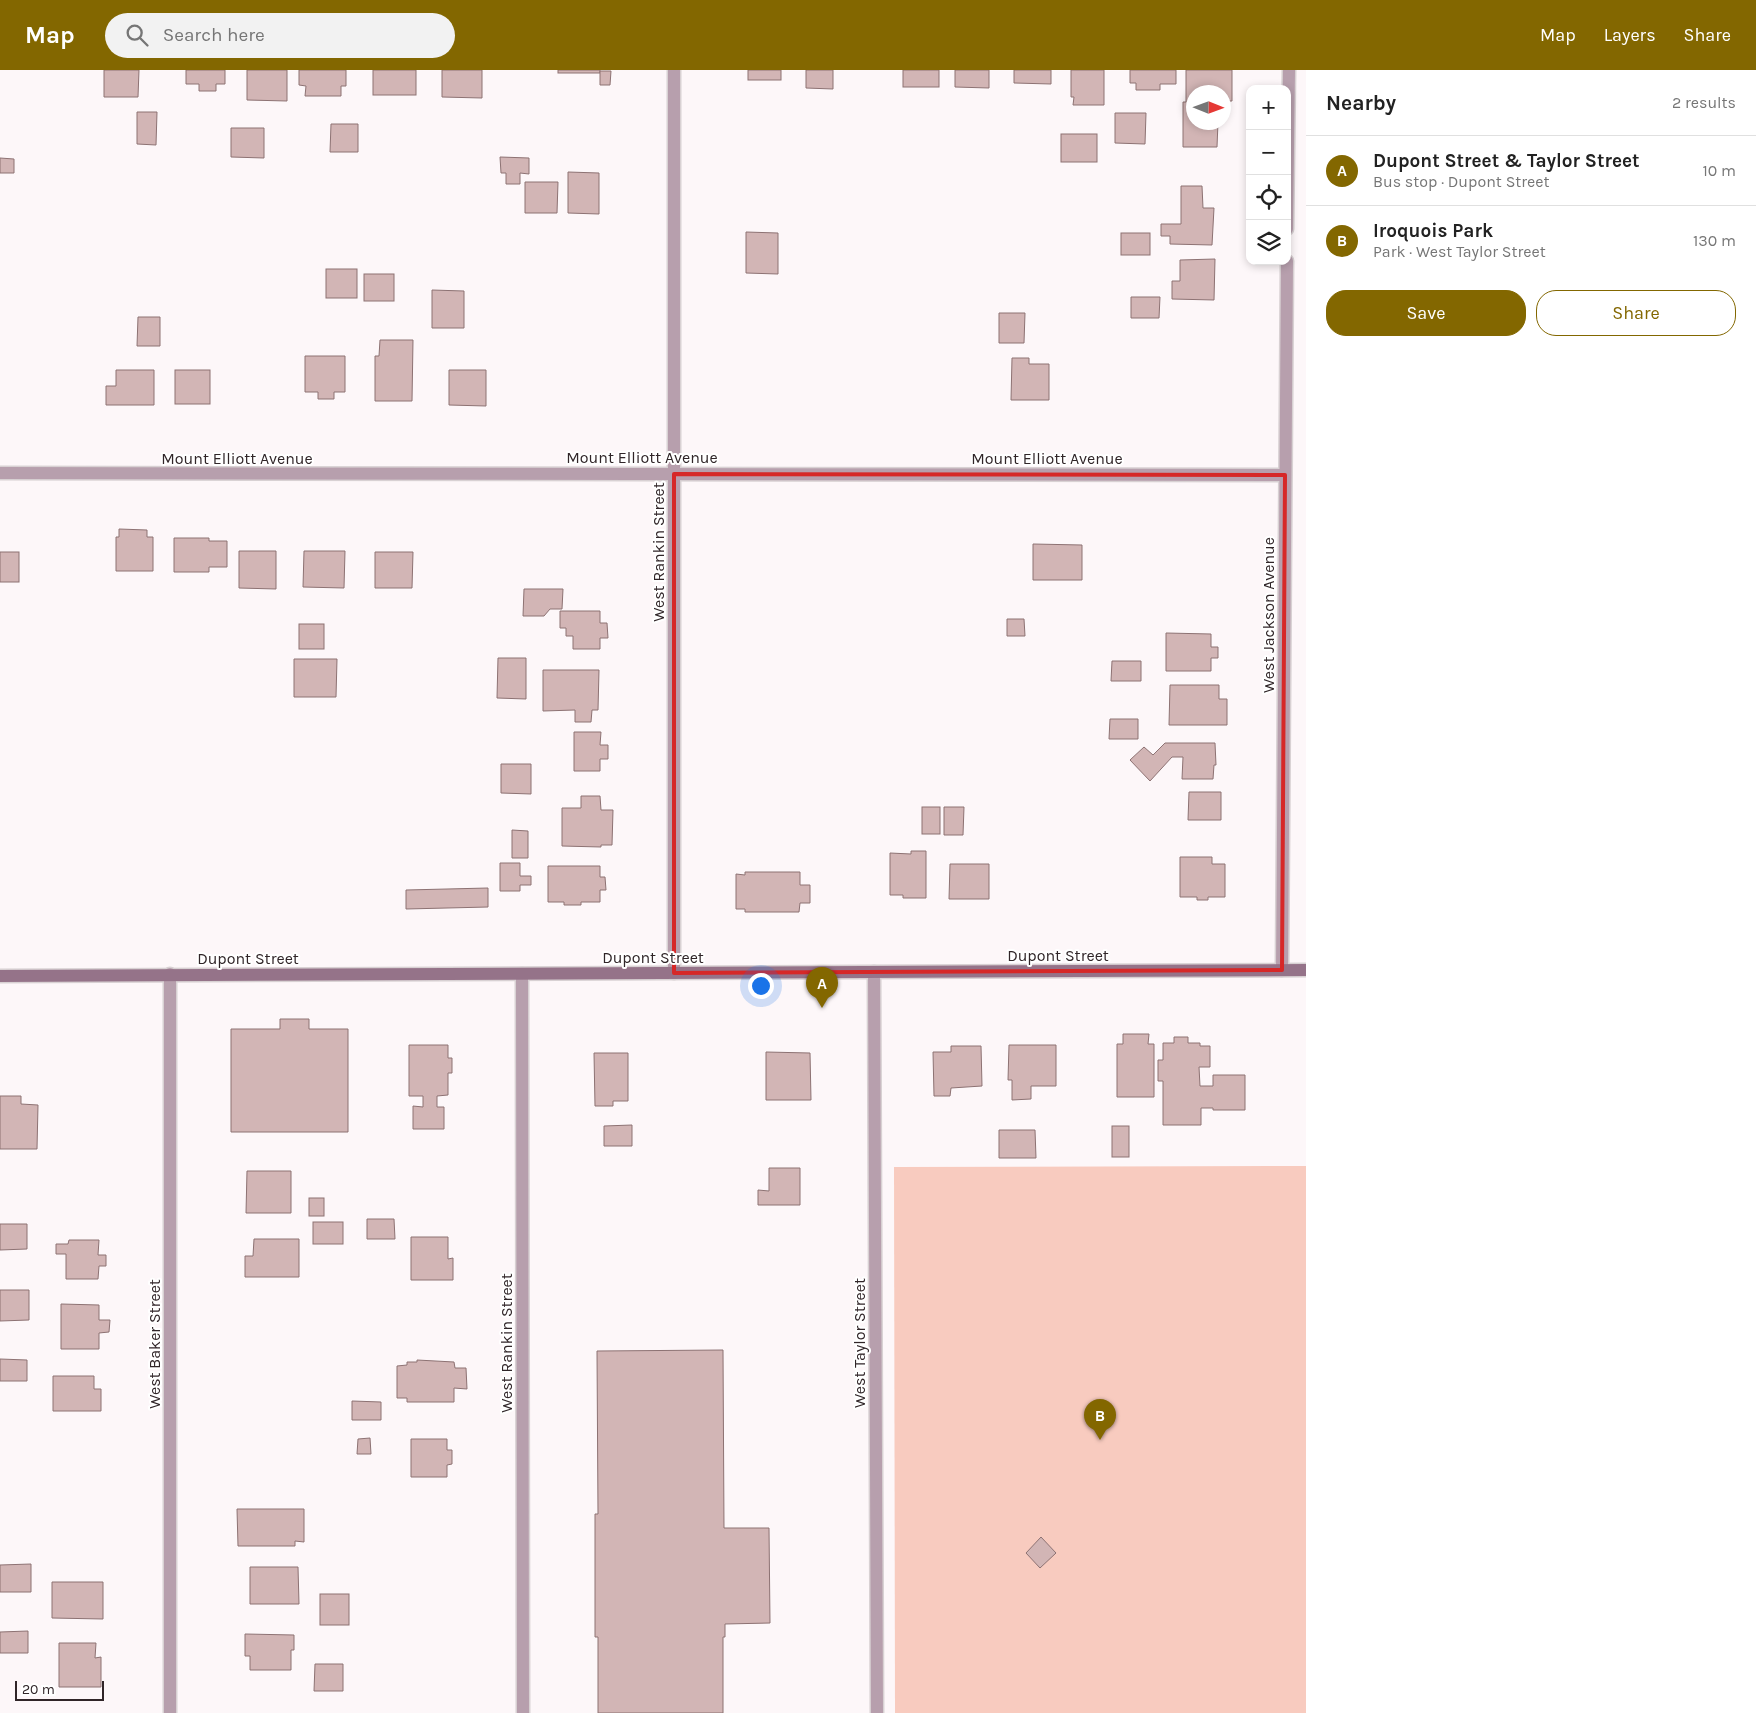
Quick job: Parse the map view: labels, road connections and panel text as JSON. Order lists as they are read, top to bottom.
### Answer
{
  "streets": {
    "street": [
      "Mount Elliott Avenue",
      "West Rankin Street",
      "West Jackson Avenue",
      "Dupont Street",
      "West Taylor Street",
      "West Baker Street"
    ]
  },
  "crossings": [
    ["Mount Elliott Avenue", "West Rankin Street"],
    ["Mount Elliott Avenue", "West Jackson Avenue"],
    ["West Rankin Street", "Dupont Street"],
    ["West Jackson Avenue", "Dupont Street"],
    ["Dupont Street", "West Taylor Street"],
    ["Dupont Street", "West Baker Street"]
  ],
  "scale_bar": "20 m",
  "north": "right",
  "page": {
    "header": "Map",
    "search": "Search here",
    "nav": ["Map", "Layers", "Share"],
    "heading": ["Nearby", "2 results"],
    "map_buttons": ["+", "−"],
    "list": [
      {
        "mark": "A",
        "name": "Dupont Street & Taylor Street",
        "note": "Bus stop · Dupont Street",
        "value": "10 m"
      },
      {
        "mark": "B",
        "name": "Iroquois Park",
        "note": "Park · West Taylor Street",
        "value": "130 m"
      }
    ],
    "buttons": ["Save", "Share"],
    "pins": ["A", "B"],
    "scale": "20 m"
  }
}
